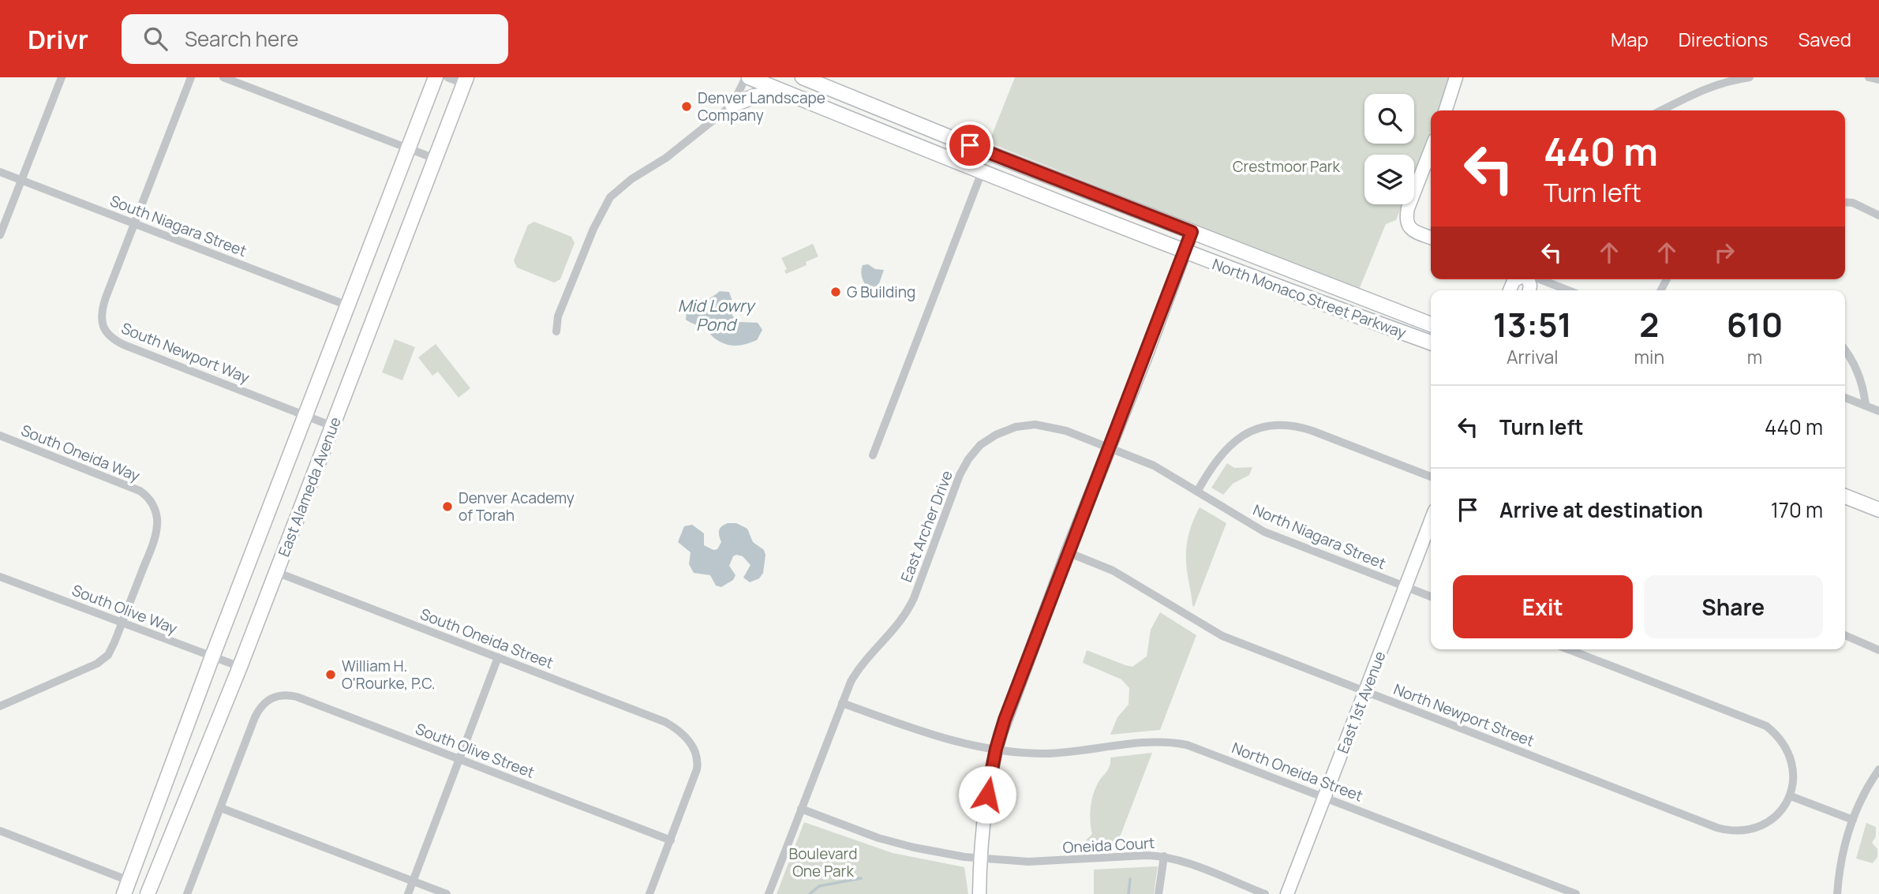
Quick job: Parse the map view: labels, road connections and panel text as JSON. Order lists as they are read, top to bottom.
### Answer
{
  "streets": {
    "main road": ["North Monaco Street Parkway", "East Alameda Avenue"],
    "street": [
      "South Niagara Street",
      "South Newport Way",
      "South Oneida Way",
      "East Archer Drive",
      "North Niagara Street",
      "South Olive Way",
      "South Oneida Street",
      "East 1st Avenue",
      "North Newport Street",
      "South Olive Street",
      "North Oneida Street",
      "Oneida Court"
    ]
  },
  "crossings": [
    ["South Niagara Street", "South Newport Way"],
    ["South Niagara Street", "East Alameda Avenue"],
    ["South Newport Way", "East Alameda Avenue"],
    ["South Oneida Way", "South Olive Way"],
    ["East Alameda Avenue", "South Olive Way"],
    ["East Alameda Avenue", "South Oneida Street"],
    ["East Archer Drive", "North Niagara Street"],
    ["East Archer Drive", "Oneida Court"],
    ["North Niagara Street", "East 1st Avenue"],
    ["South Oneida Street", "South Olive Street"],
    ["East 1st Avenue", "North Newport Street"],
    ["East 1st Avenue", "North Oneida Street"]
  ],
  "water": ["Mid Lowry Pond"],
  "parks": ["Crestmoor Park", "Boulevard One Park"],
  "places": [
    "Denver Landscape Company",
    "G Building",
    "Denver Academy of Torah",
    "William H. O'Rourke, P.C."
  ],
  "page": {
    "header": "Drivr",
    "search": "Search here",
    "nav": ["Map", "Directions", "Saved"],
    "turn": ["440 m", "Turn left"],
    "eta": [
      "13:51",
      "Arrival",
      "2",
      "min",
      "610",
      "m"
    ],
    "list": [
      {
        "name": "Turn left",
        "value": "440 m"
      },
      {
        "name": "Arrive at destination",
        "value": "170 m"
      }
    ],
    "buttons": ["Exit", "Share"]
  }
}
